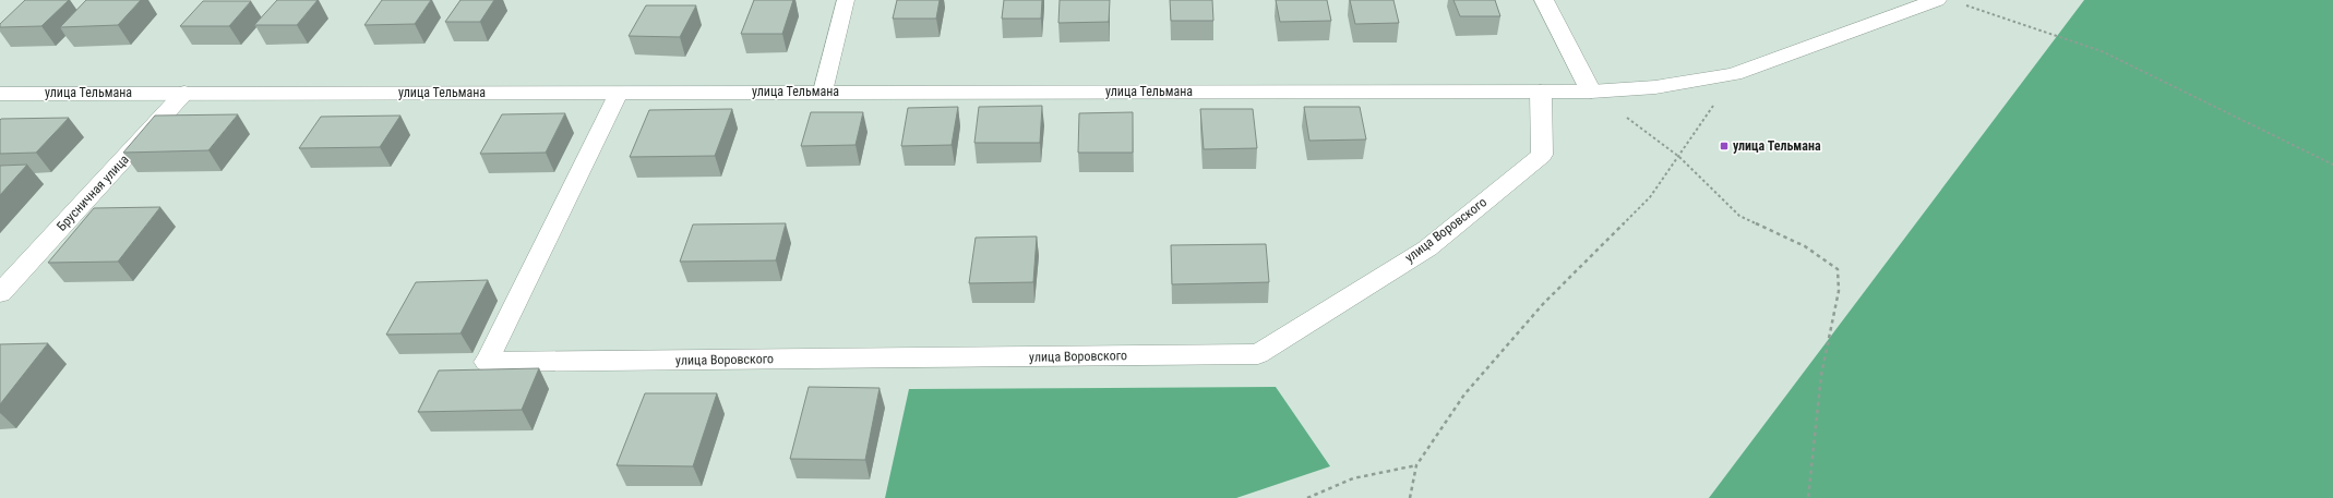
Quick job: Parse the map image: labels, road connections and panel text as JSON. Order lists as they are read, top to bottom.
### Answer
{
  "streets": {
    "street": ["улица Тельмана", "Брусничная улица", "улица Воровского"]
  },
  "crossings": [
    ["улица Тельмана", "Брусничная улица"],
    ["улица Тельмана", "улица Воровского"]
  ],
  "places": {
    "transit": ["улица Тельмана"]
  }
}
